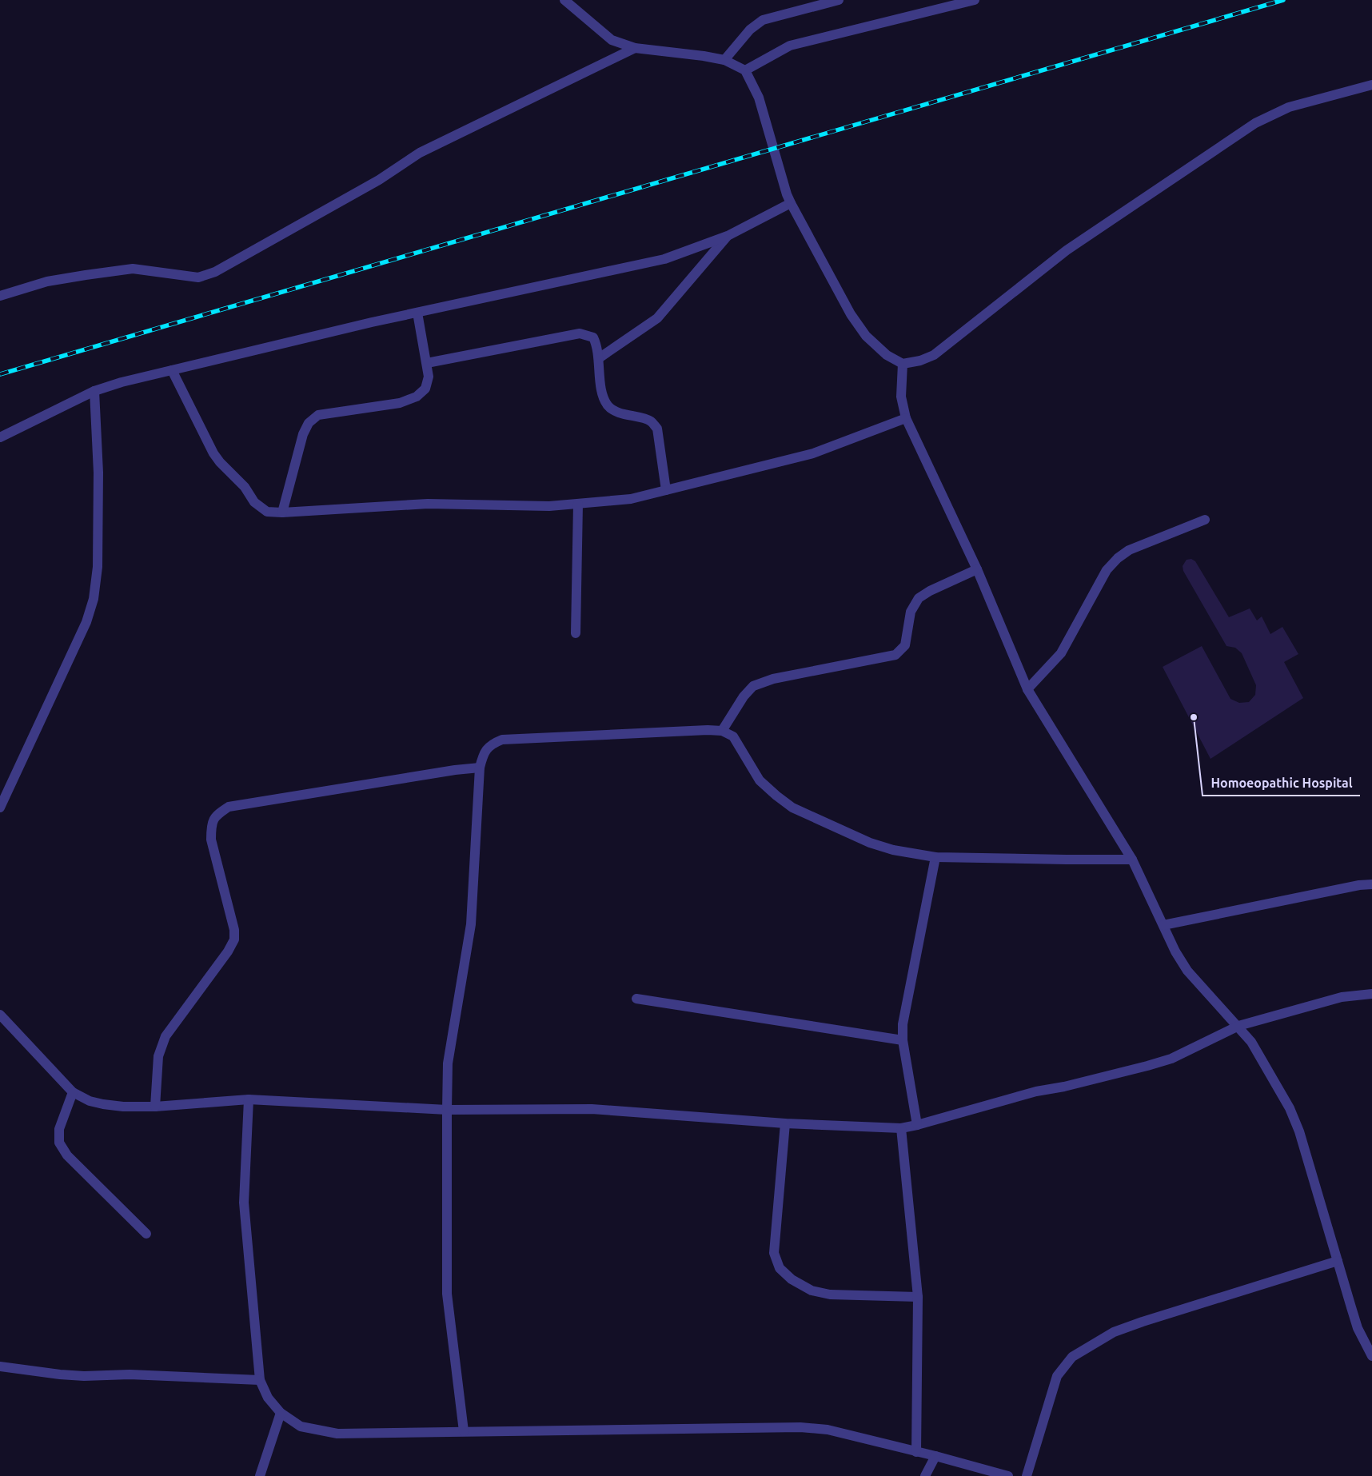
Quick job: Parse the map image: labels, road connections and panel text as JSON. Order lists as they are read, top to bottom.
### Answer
{
  "places": ["Homoeopathic Hospital"]
}
